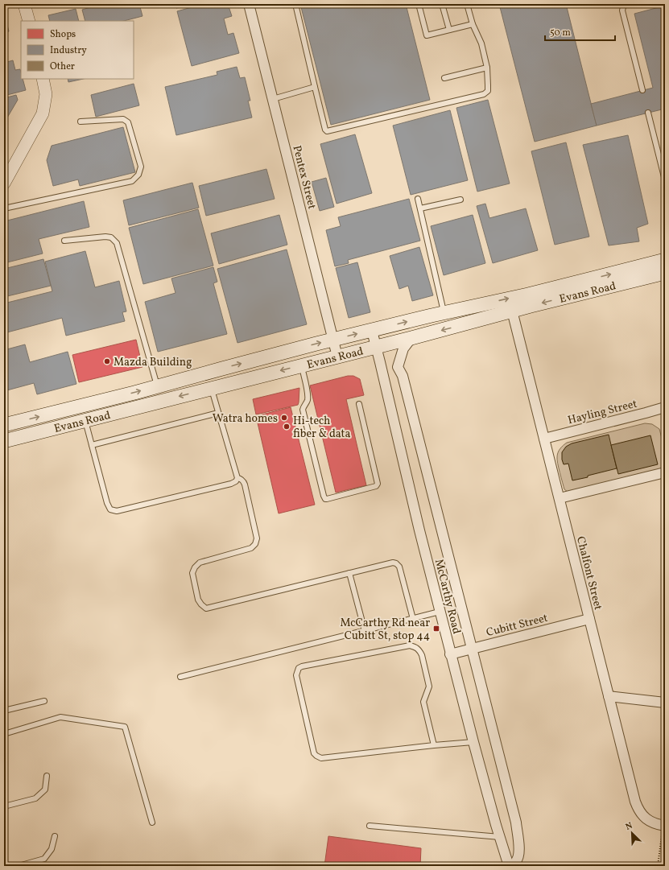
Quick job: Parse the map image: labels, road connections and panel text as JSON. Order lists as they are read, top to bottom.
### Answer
{
  "streets": {
    "main road": ["Evans Road"],
    "street": [
      "Pentex Street",
      "Hayling Street",
      "Chalfont Street",
      "McCarthy Road",
      "Cubitt Street"
    ]
  },
  "crossings": [
    ["Pentex Street", "Evans Road"],
    ["Evans Road", "Chalfont Street"],
    ["Evans Road", "McCarthy Road"],
    ["Hayling Street", "Chalfont Street"],
    ["Chalfont Street", "Cubitt Street"],
    ["McCarthy Road", "Cubitt Street"]
  ],
  "places": {
    "other": ["Mazda Building", "Watra homes", "Hi-tech fiber & data"],
    "transit": ["McCarthy Rd near Cubitt St, stop 44"]
  },
  "legend": ["Shops", "Industry", "Other"],
  "scale_bar": "50 m",
  "north": "top left"
}
